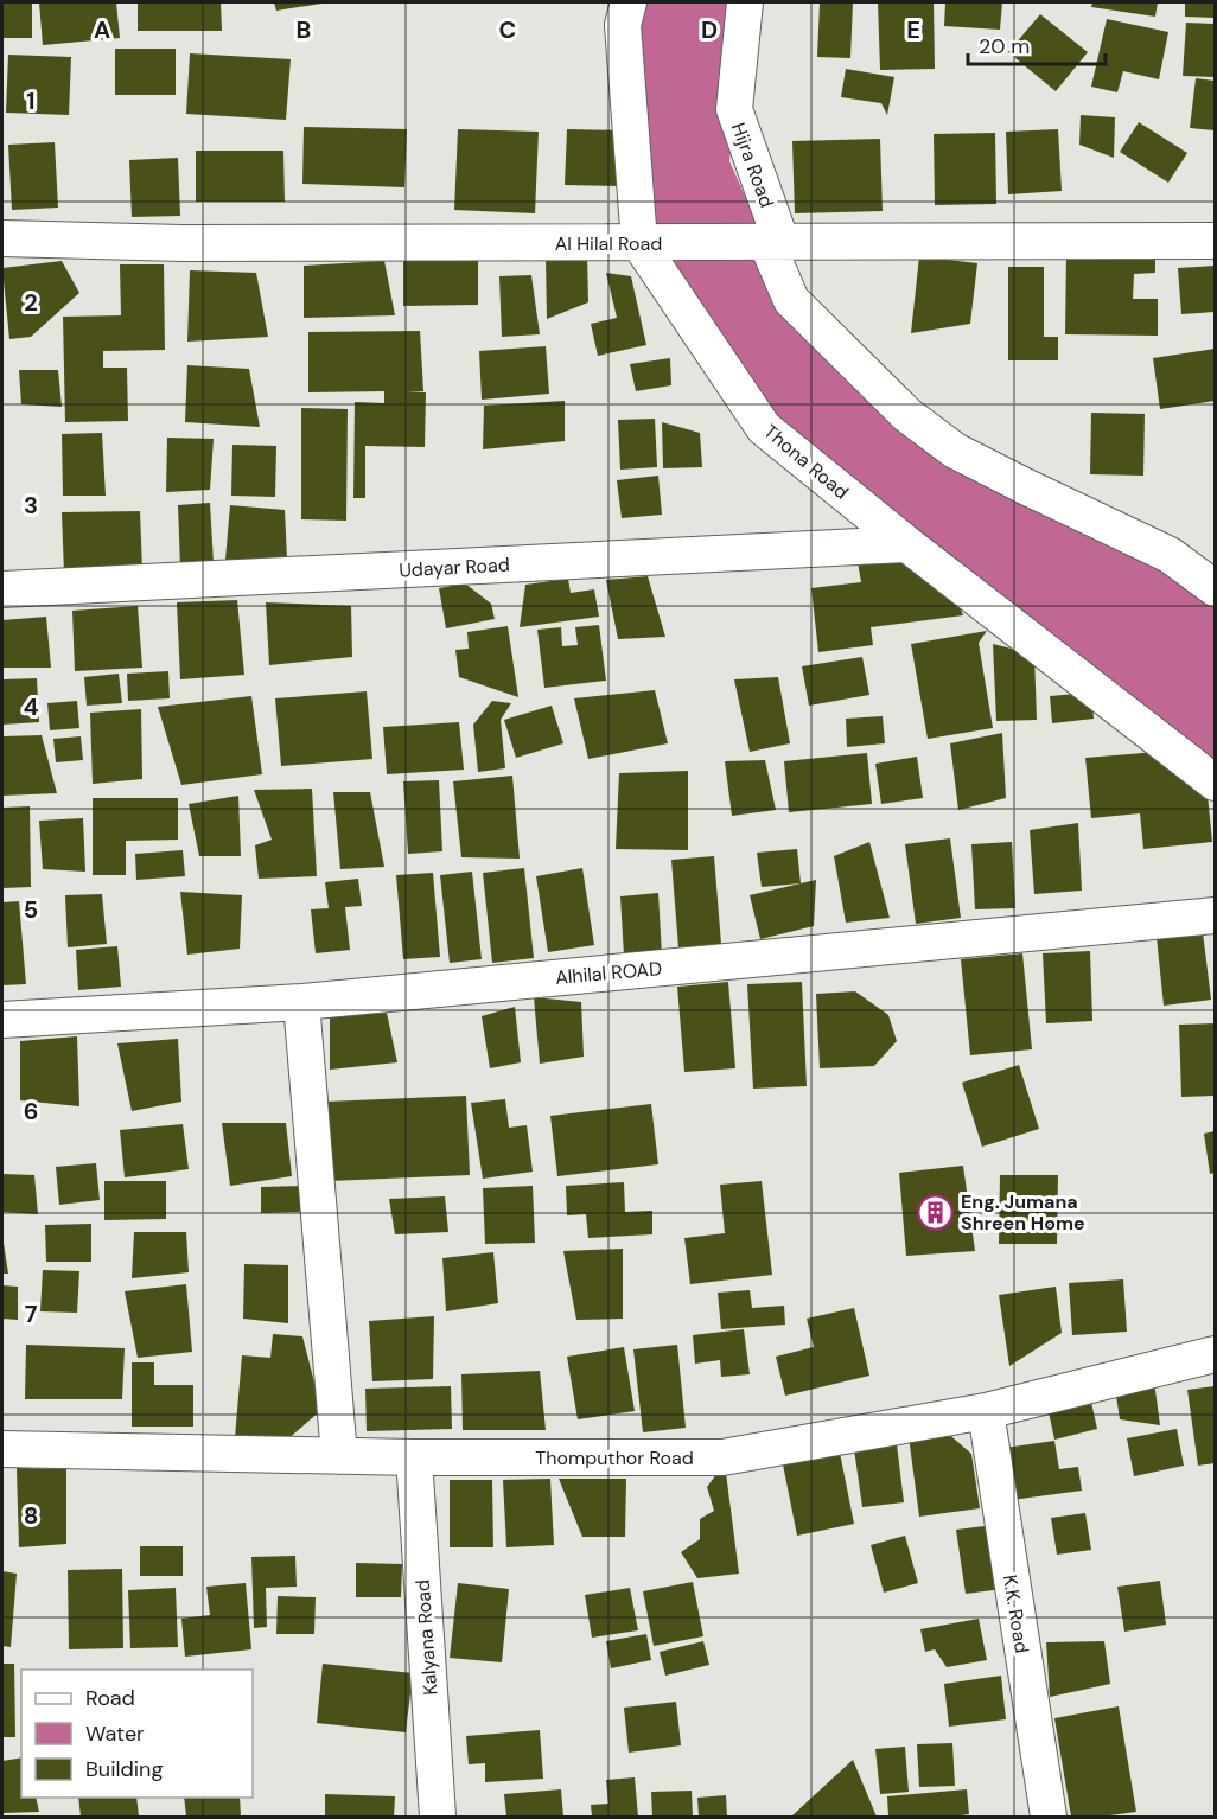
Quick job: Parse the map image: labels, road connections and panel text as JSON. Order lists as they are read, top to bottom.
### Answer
{
  "streets": {
    "street": [
      "Hijra Road",
      "Al Hilal Road",
      "Thona Road",
      "Udayar Road",
      "Alhilal ROAD",
      "Thomputhor Road",
      "K.K. Road",
      "Kalyana Road"
    ]
  },
  "crossings": [
    ["Hijra Road", "Al Hilal Road"],
    ["Al Hilal Road", "Thona Road"],
    ["Thona Road", "Udayar Road"],
    ["Thomputhor Road", "K.K. Road"],
    ["Thomputhor Road", "Kalyana Road"]
  ],
  "places": {
    "building": ["Eng. Jumana Shreen Home"]
  },
  "legend": ["Road", "Water", "Building"],
  "scale_bar": "20 m",
  "grid": {
    "columns": [
      "A",
      "B",
      "C",
      "D",
      "E"
    ],
    "rows": [
      "1",
      "2",
      "3",
      "4",
      "5",
      "6",
      "7",
      "8"
    ]
  }
}
